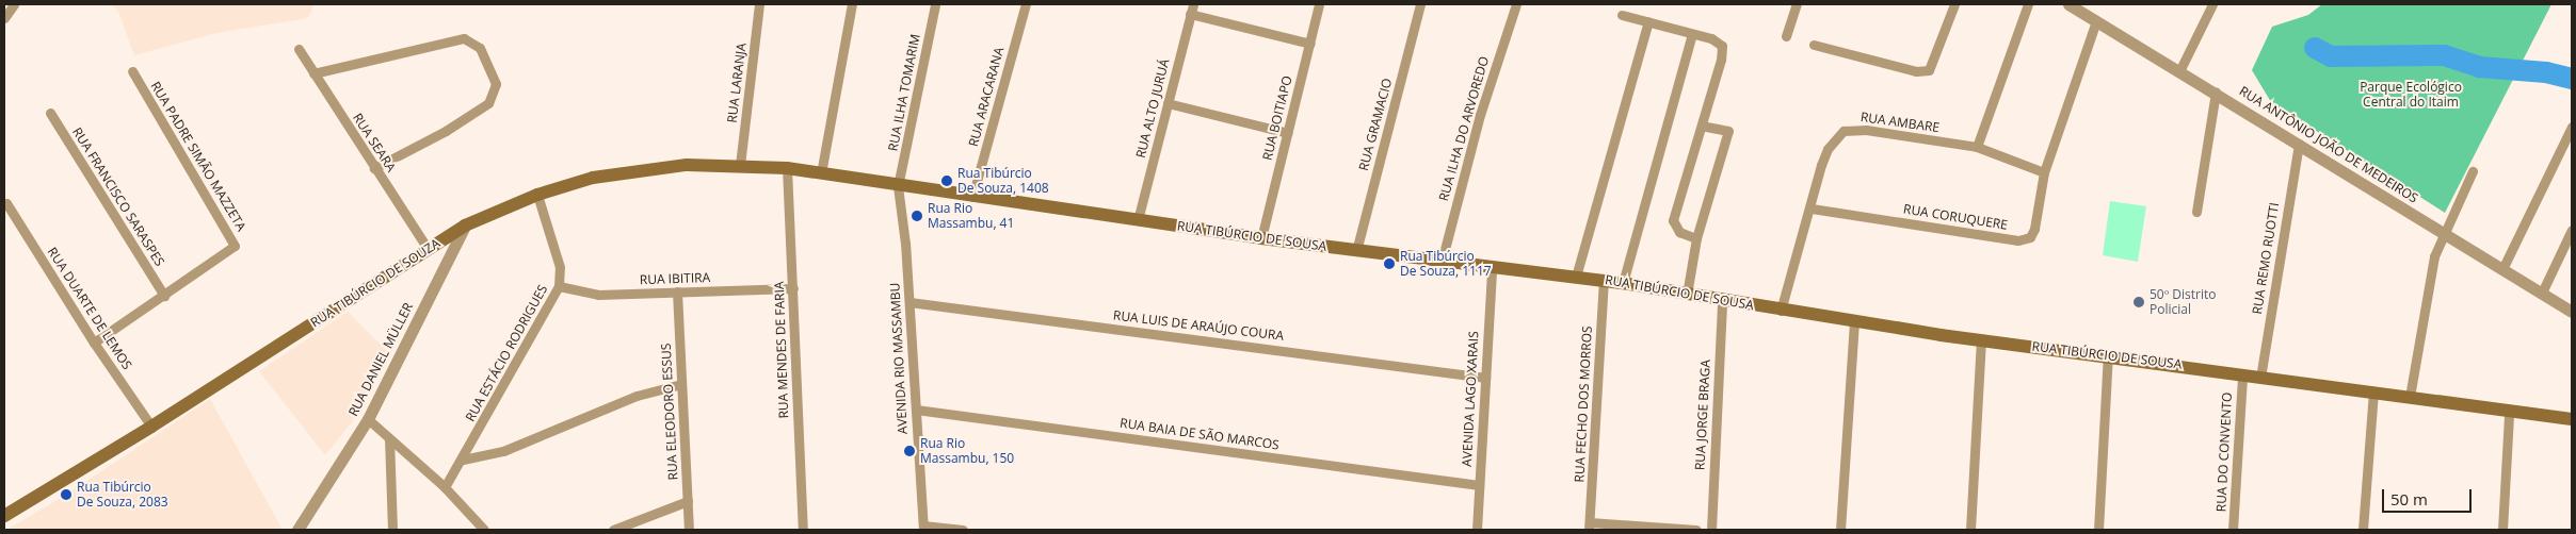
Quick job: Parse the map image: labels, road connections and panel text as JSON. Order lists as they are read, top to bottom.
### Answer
{
  "streets": {
    "main road": ["RUA TIBÚRCIO DE SOUSA", "RUA TIBÚRCIO DE SOUZA"],
    "street": [
      "RUA LARANJA",
      "RUA ILHA TOMARIM",
      "RUA ARACARANA",
      "RUA ALTO JURUÁ",
      "RUA BOITIAPO",
      "RUA AMBARE",
      "RUA GRAMACIO",
      "RUA ILHA DO ARVOREDO",
      "RUA SEARA",
      "RUA ANTÔNIO JOÃO DE MEDEIROS",
      "RUA PADRE SIMÃO MAZZETA",
      "RUA FRANCISCO SARASPES",
      "RUA CORUQUERE",
      "RUA REMO RUOTTI",
      "RUA IBITIRA",
      "RUA DUARTE DE LEMOS",
      "RUA LUIS DE ARAÚJO COURA",
      "RUA MENDES DE FARIA",
      "RUA ESTÁCIO RODRIGUES",
      "AVENIDA RIO MASSAMBU",
      "RUA DANIEL MÜLLER",
      "AVENIDA LAGO XARAIS",
      "RUA FECHO DOS MORROS",
      "RUA ELEODORO ESSUS",
      "RUA JORGE BRAGA",
      "RUA BAIA DE SÃO MARCOS",
      "RUA DO CONVENTO"
    ]
  },
  "crossings": [
    ["RUA LARANJA", "RUA TIBÚRCIO DE SOUZA"],
    ["RUA ILHA TOMARIM", "RUA TIBÚRCIO DE SOUSA"],
    ["RUA ILHA TOMARIM", "AVENIDA RIO MASSAMBU"],
    ["RUA ARACARANA", "RUA TIBÚRCIO DE SOUSA"],
    ["RUA ALTO JURUÁ", "RUA TIBÚRCIO DE SOUSA"],
    ["RUA BOITIAPO", "RUA TIBÚRCIO DE SOUSA"],
    ["RUA AMBARE", "RUA CORUQUERE"],
    ["RUA AMBARE", "RUA TIBÚRCIO DE SOUSA"],
    ["RUA GRAMACIO", "RUA TIBÚRCIO DE SOUSA"],
    ["RUA ILHA DO ARVOREDO", "RUA TIBÚRCIO DE SOUSA"],
    ["RUA SEARA", "RUA TIBÚRCIO DE SOUZA"],
    ["RUA ANTÔNIO JOÃO DE MEDEIROS", "RUA CORUQUERE"],
    ["RUA ANTÔNIO JOÃO DE MEDEIROS", "RUA REMO RUOTTI"],
    ["RUA PADRE SIMÃO MAZZETA", "RUA FRANCISCO SARASPES"],
    ["RUA PADRE SIMÃO MAZZETA", "RUA DUARTE DE LEMOS"],
    ["RUA TIBÚRCIO DE SOUSA", "RUA REMO RUOTTI"],
    ["RUA TIBÚRCIO DE SOUSA", "RUA TIBÚRCIO DE SOUZA"],
    ["RUA TIBÚRCIO DE SOUSA", "RUA MENDES DE FARIA"],
    ["RUA TIBÚRCIO DE SOUSA", "AVENIDA RIO MASSAMBU"],
    ["RUA TIBÚRCIO DE SOUSA", "AVENIDA LAGO XARAIS"],
    ["RUA TIBÚRCIO DE SOUSA", "RUA FECHO DOS MORROS"],
    ["RUA TIBÚRCIO DE SOUSA", "RUA JORGE BRAGA"],
    ["RUA TIBÚRCIO DE SOUSA", "RUA DO CONVENTO"],
    ["RUA IBITIRA", "RUA MENDES DE FARIA"],
    ["RUA IBITIRA", "RUA ESTÁCIO RODRIGUES"],
    ["RUA IBITIRA", "RUA ELEODORO ESSUS"],
    ["RUA TIBÚRCIO DE SOUZA", "RUA DUARTE DE LEMOS"],
    ["RUA TIBÚRCIO DE SOUZA", "RUA MENDES DE FARIA"],
    ["RUA TIBÚRCIO DE SOUZA", "RUA ESTÁCIO RODRIGUES"],
    ["RUA TIBÚRCIO DE SOUZA", "RUA DANIEL MÜLLER"],
    ["RUA LUIS DE ARAÚJO COURA", "AVENIDA RIO MASSAMBU"],
    ["RUA LUIS DE ARAÚJO COURA", "AVENIDA LAGO XARAIS"],
    ["AVENIDA RIO MASSAMBU", "RUA BAIA DE SÃO MARCOS"],
    ["AVENIDA LAGO XARAIS", "RUA BAIA DE SÃO MARCOS"]
  ],
  "parks": ["Parque Ecológico Central do Itaim"],
  "places": [
    "Rua Tibúrcio De Souza, 1408",
    "Rua Rio Massambu, 41",
    "Rua Tibúrcio De Souza, 1117",
    "50º Distrito Policial",
    "Rua Rio Massambu, 150",
    "Rua Tibúrcio De Souza, 2083"
  ],
  "scale_bar": "50 m"
}
